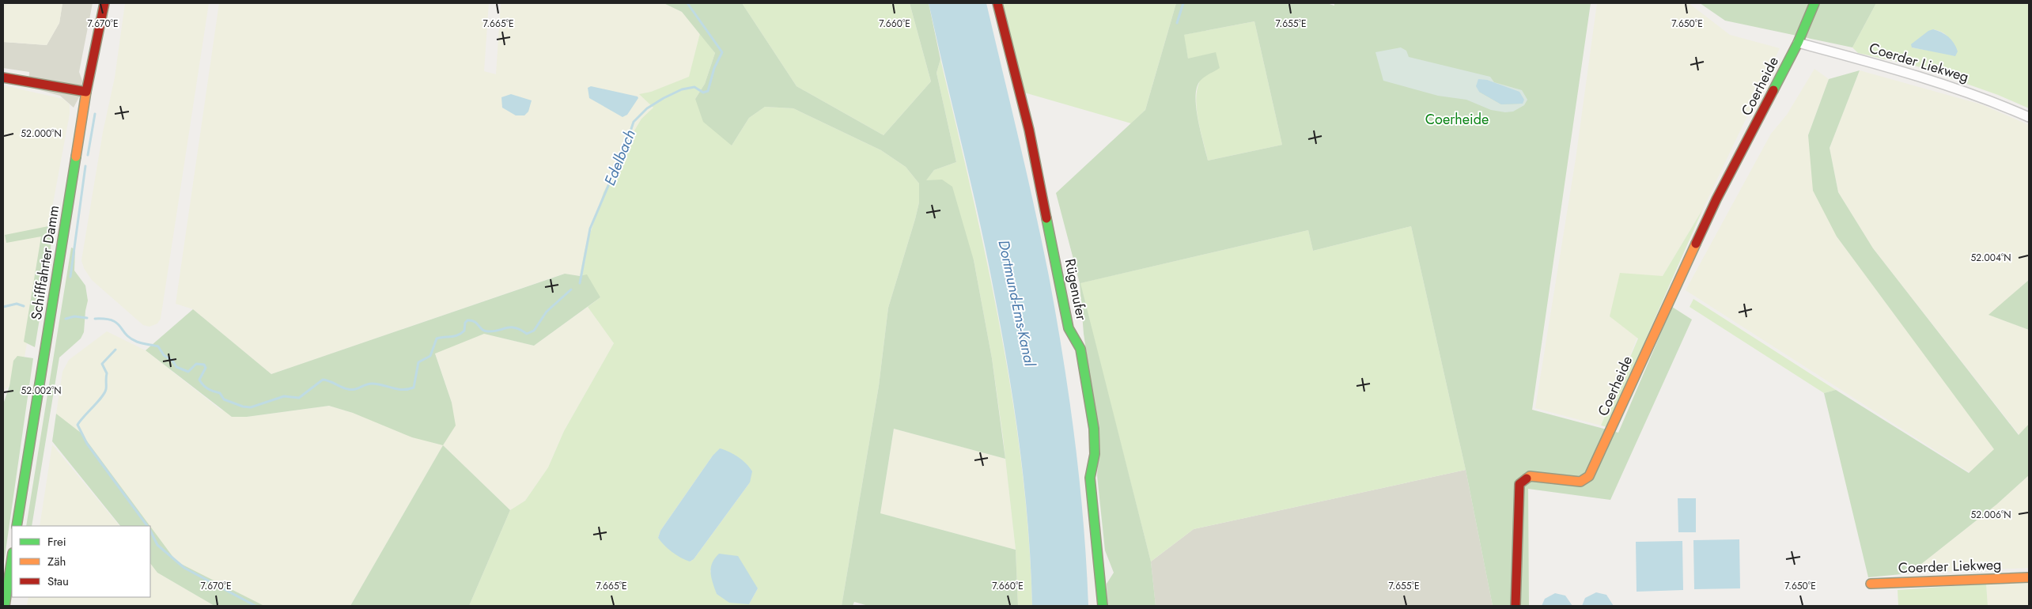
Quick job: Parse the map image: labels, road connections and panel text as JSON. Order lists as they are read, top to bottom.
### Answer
{
  "streets": {
    "street": [
      "Coerder Liekweg",
      "Coerheide",
      "Schifffahrter Damm",
      "Rügenufer"
    ]
  },
  "crossings": [
    ["Coerder Liekweg", "Coerheide"]
  ],
  "water": ["Edelbach", "Dortmund-Ems-Kanal"],
  "parks": ["Coerheide"],
  "legend": ["Frei", "Zäh", "Stau"],
  "coordinates": [
    "7.670°E",
    "7.665°E",
    "7.660°E",
    "7.655°E",
    "7.650°E",
    "52.000°N",
    "52.004°N",
    "52.002°N",
    "52.006°N"
  ]
}
